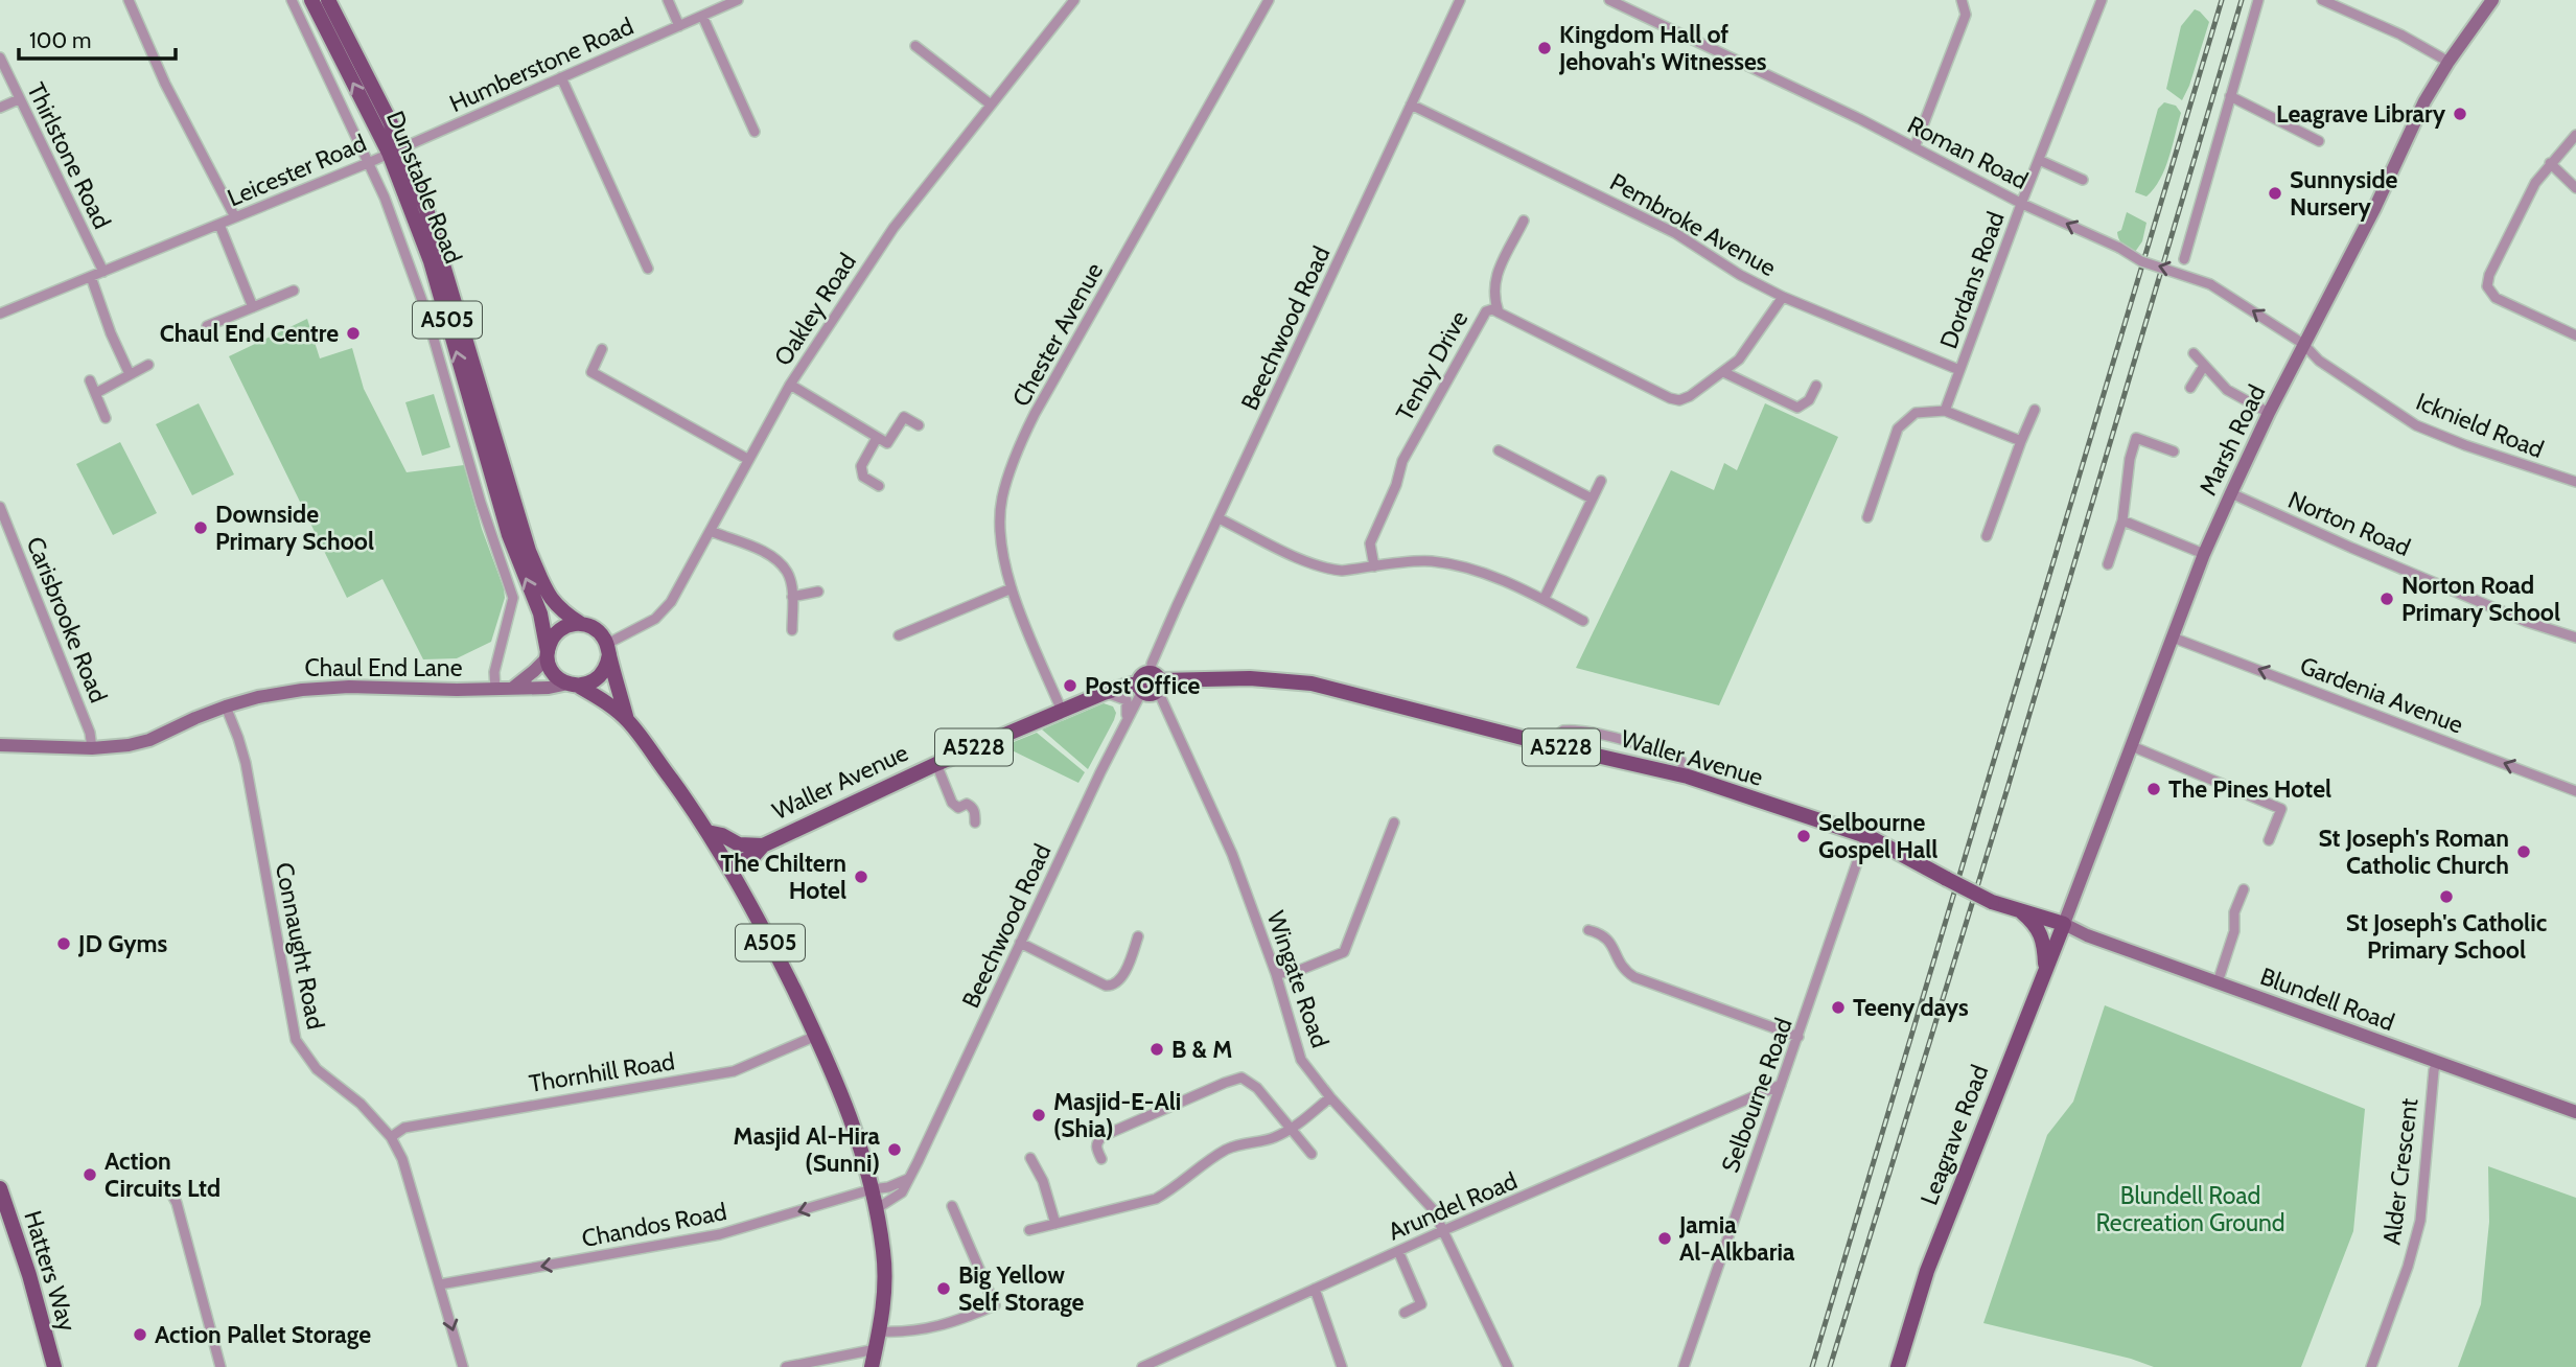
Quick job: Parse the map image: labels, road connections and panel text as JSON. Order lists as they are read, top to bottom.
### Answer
{
  "streets": {
    "main road": [
      "Dunstable Road",
      "A505",
      "A5228",
      "Waller Avenue",
      "Leagrave Road",
      "Hatters Way"
    ],
    "street": [
      "Humberstone Road",
      "Roman Road",
      "Thirlstone Road",
      "Leicester Road",
      "Pembroke Avenue",
      "Dordans Road",
      "Oakley Road",
      "Beechwood Road",
      "Chester Avenue",
      "Tenby Drive",
      "Icknield Road",
      "Marsh Road",
      "Norton Road",
      "Carisbrooke Road",
      "Chaul End Lane",
      "Gardenia Avenue",
      "Connaught Road",
      "Wingate Road",
      "Blundell Road",
      "Thornhill Road",
      "Selbourne Road",
      "Alder Crescent",
      "Arundel Road",
      "Chandos Road"
    ]
  },
  "crossings": [
    ["Humberstone Road", "Leicester Road"],
    ["Humberstone Road", "Dunstable Road"],
    ["Roman Road", "Dordans Road"],
    ["Roman Road", "Icknield Road"],
    ["Roman Road", "Marsh Road"],
    ["Thirlstone Road", "Leicester Road"],
    ["Leicester Road", "Dunstable Road"],
    ["Dunstable Road", "Oakley Road"],
    ["Dunstable Road", "A505"],
    ["Dunstable Road", "Chaul End Lane"],
    ["Pembroke Avenue", "Dordans Road"],
    ["Pembroke Avenue", "Beechwood Road"],
    ["Pembroke Avenue", "Tenby Drive"],
    ["Oakley Road", "A505"],
    ["Oakley Road", "Chaul End Lane"],
    ["A505", "Beechwood Road"],
    ["A505", "Chaul End Lane"],
    ["A505", "Waller Avenue"],
    ["A505", "Thornhill Road"],
    ["A505", "Chandos Road"],
    ["Beechwood Road", "Waller Avenue"],
    ["Beechwood Road", "Wingate Road"],
    ["Chester Avenue", "Waller Avenue"],
    ["Icknield Road", "Marsh Road"],
    ["Marsh Road", "Norton Road"],
    ["Marsh Road", "Gardenia Avenue"],
    ["Marsh Road", "Waller Avenue"],
    ["Marsh Road", "Blundell Road"],
    ["Marsh Road", "Leagrave Road"],
    ["Carisbrooke Road", "Chaul End Lane"],
    ["Chaul End Lane", "Connaught Road"],
    ["Waller Avenue", "Wingate Road"],
    ["Waller Avenue", "Blundell Road"],
    ["Waller Avenue", "Selbourne Road"],
    ["Waller Avenue", "Leagrave Road"],
    ["Connaught Road", "Thornhill Road"],
    ["Connaught Road", "Chandos Road"],
    ["Wingate Road", "Arundel Road"],
    ["Blundell Road", "Leagrave Road"],
    ["Blundell Road", "Alder Crescent"],
    ["Selbourne Road", "Arundel Road"]
  ],
  "one_way": ["Gardenia Avenue", "Chandos Road"],
  "parks": ["Blundell Road Recreation Ground"],
  "places": [
    "Kingdom Hall of Jehovah's Witnesses",
    "Leagrave Library",
    "Sunnyside Nursery",
    "Chaul End Centre",
    "Downside Primary School",
    "Norton Road Primary School",
    "Post Office",
    "The Pines Hotel",
    "Selbourne Gospel Hall",
    "St Joseph's Roman Catholic Church",
    "The Chiltern Hotel",
    "St Joseph's Catholic Primary School",
    "JD Gyms",
    "Teeny days",
    "B & M",
    "Masjid-E-Ali (Shia)",
    "Masjid Al-Hira (Sunni)",
    "Action Circuits Ltd",
    "Jamia Al-Alkbaria",
    "Big Yellow Self Storage",
    "Action Pallet Storage"
  ],
  "scale_bar": "100 m"
}
